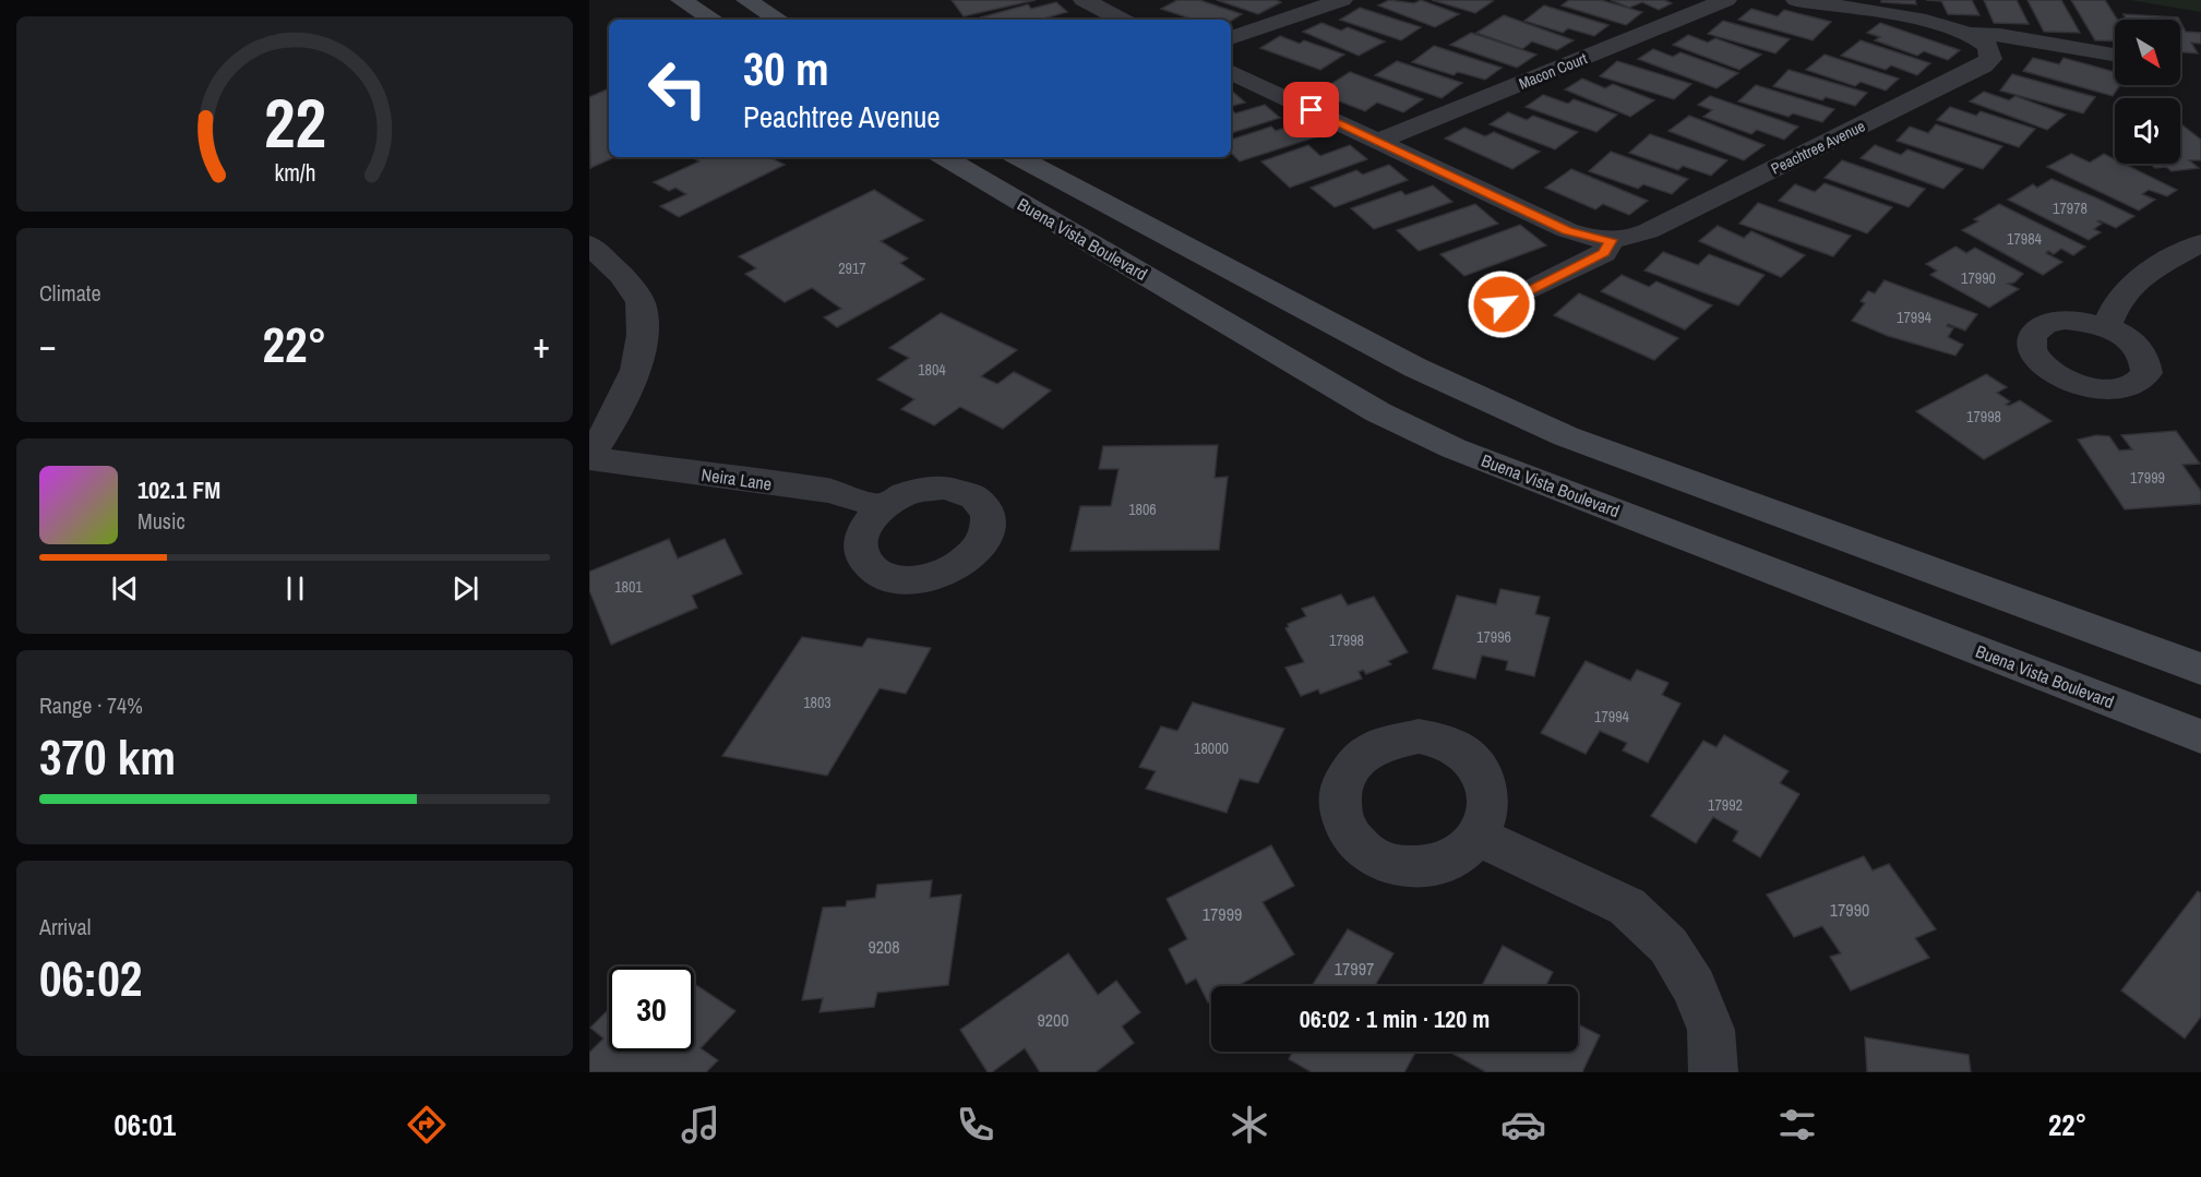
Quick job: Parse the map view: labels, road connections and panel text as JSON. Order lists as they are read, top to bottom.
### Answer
{
  "streets": {
    "main road": ["Buena Vista Boulevard"],
    "street": ["Macon Court", "Peachtree Avenue", "Neira Lane"]
  },
  "crossings": [
    ["Macon Court", "Peachtree Avenue"]
  ],
  "house_numbers": [
    "17978",
    "17984",
    "2917",
    "17990",
    "17994",
    "1804",
    "17998",
    "17999",
    "1806",
    "1801",
    "17996",
    "17998",
    "1803",
    "17994",
    "18000",
    "17992",
    "17990",
    "17999",
    "9208",
    "17997",
    "9200"
  ],
  "north": "bottom right",
  "page": {
    "turn": ["30 m", "Peachtree Avenue"],
    "tile": [
      "Climate",
      ["Range · 74%", "370 km"],
      ["Arrival", "06:02"]
    ],
    "heat": ["−", "22°", "+"],
    "song": ["102.1 FM", "Music"],
    "limit": "30",
    "trip": "06:02 · 1 min · 120 m",
    "tabs": ["06:01", "22°"],
    "gauge": ["22", "km/h"]
  }
}
